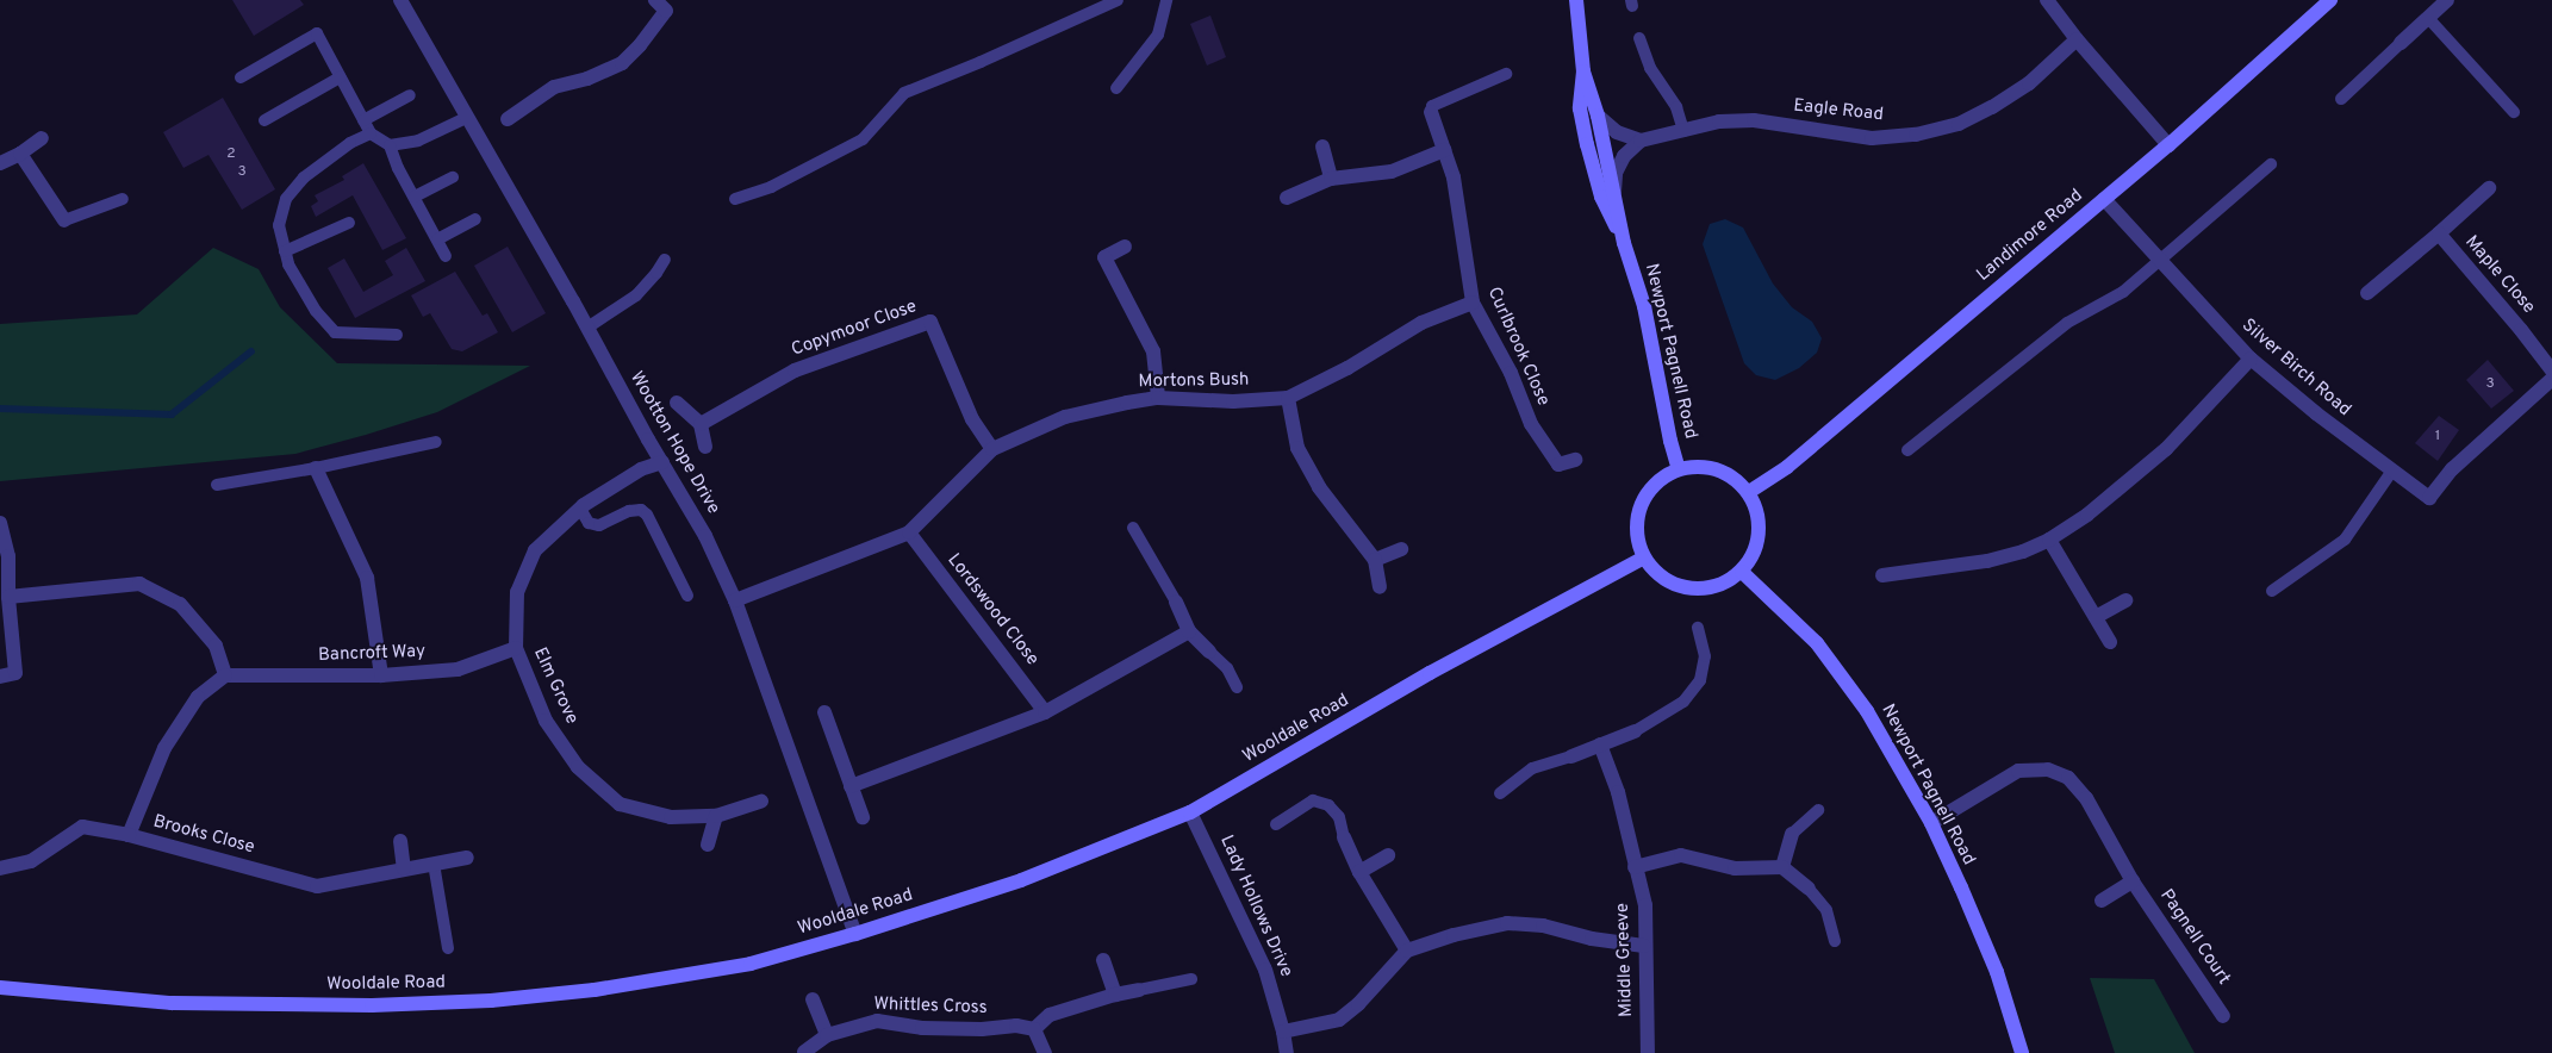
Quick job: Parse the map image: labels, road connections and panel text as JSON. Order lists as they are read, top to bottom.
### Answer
{
  "streets": {
    "street": [
      "Eagle Road",
      "Landimore Road",
      "Maple Close",
      "Copymoor Close",
      "Curlbrook Close",
      "Newport Pagnell Road",
      "Silver Birch Road",
      "Mortons Bush",
      "Wootton Hope Drive",
      "Lordswood Close",
      "Bancroft Way",
      "Elm Grove",
      "Wooldale Road",
      "Brooks Close",
      "Lady Hollows Drive",
      "Pagnell Court",
      "Middle Greeve",
      "Whittles Cross"
    ]
  },
  "crossings": [
    ["Landimore Road", "Newport Pagnell Road"],
    ["Landimore Road", "Silver Birch Road"],
    ["Landimore Road", "Wooldale Road"],
    ["Copymoor Close", "Mortons Bush"],
    ["Curlbrook Close", "Mortons Bush"],
    ["Newport Pagnell Road", "Wooldale Road"],
    ["Newport Pagnell Road", "Pagnell Court"],
    ["Mortons Bush", "Wootton Hope Drive"],
    ["Mortons Bush", "Lordswood Close"],
    ["Wootton Hope Drive", "Elm Grove"],
    ["Wootton Hope Drive", "Wooldale Road"],
    ["Bancroft Way", "Elm Grove"],
    ["Bancroft Way", "Brooks Close"],
    ["Wooldale Road", "Lady Hollows Drive"]
  ],
  "house_numbers": [
    "2",
    "3",
    "3",
    "1"
  ]
}
